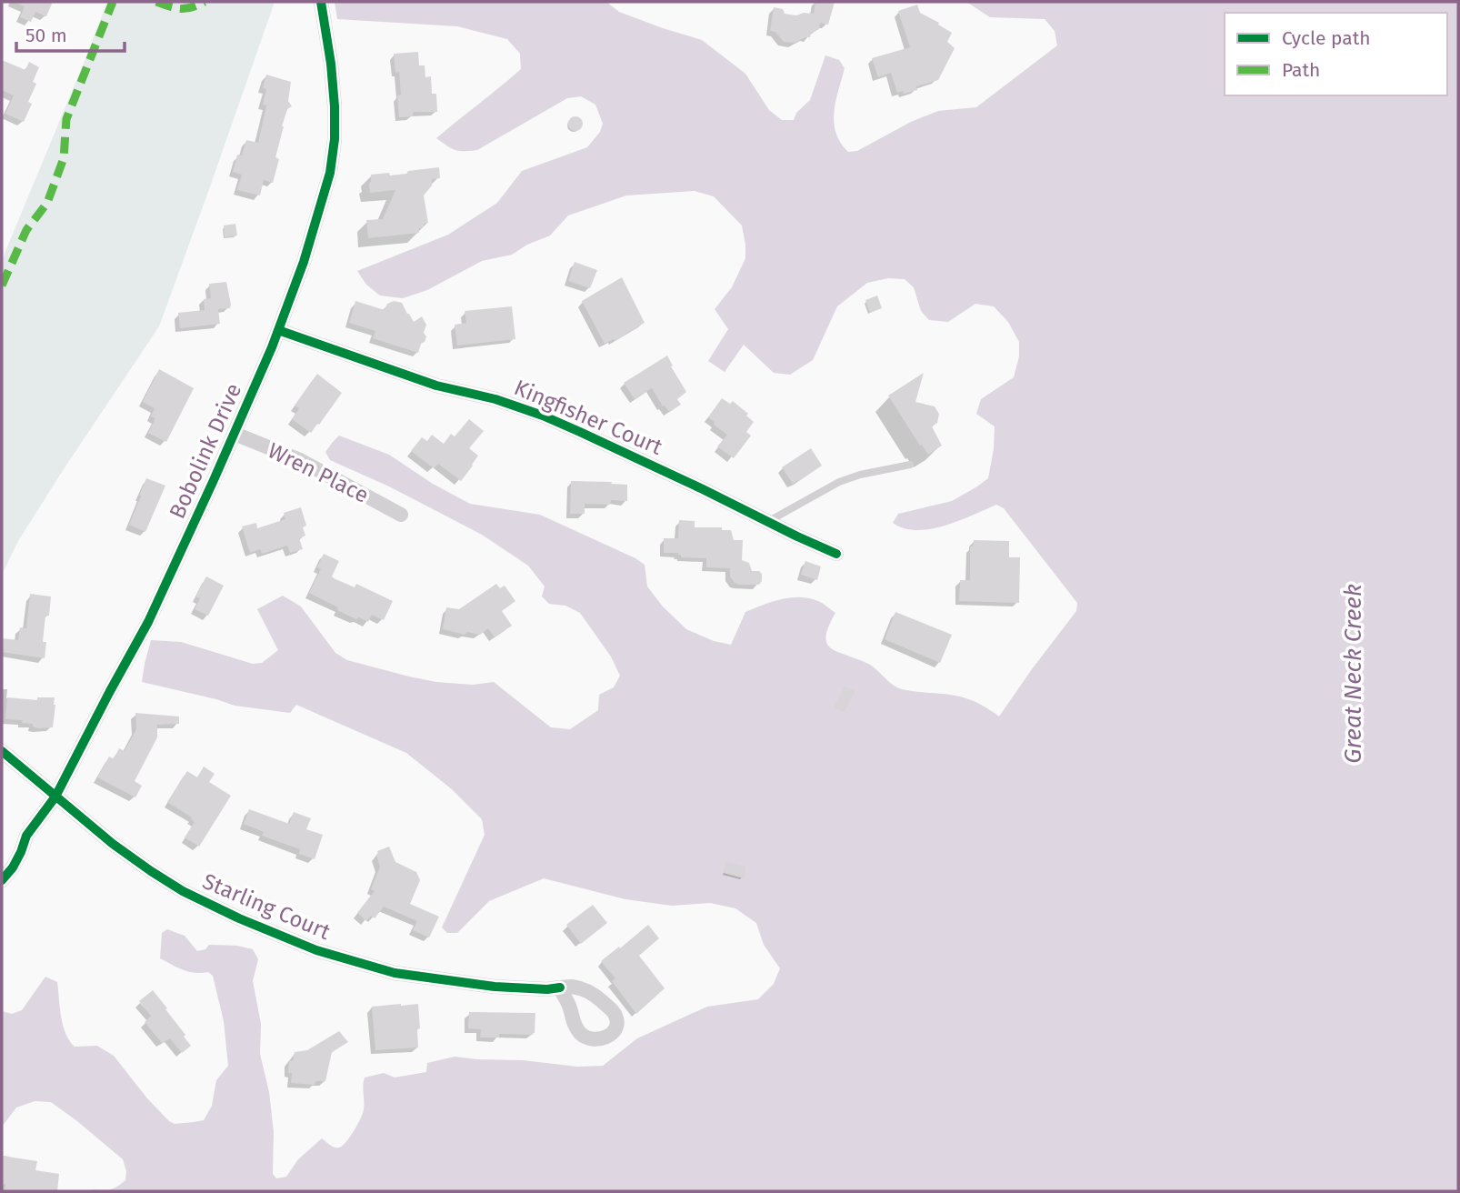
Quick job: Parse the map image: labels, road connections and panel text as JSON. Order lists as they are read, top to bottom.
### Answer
{
  "streets": {
    "street": [
      "Kingfisher Court",
      "Bobolink Drive",
      "Wren Place",
      "Starling Court"
    ]
  },
  "crossings": [
    ["Kingfisher Court", "Bobolink Drive"],
    ["Bobolink Drive", "Wren Place"],
    ["Bobolink Drive", "Starling Court"]
  ],
  "water": ["Great Neck Creek"],
  "legend": ["Cycle path", "Path"],
  "scale_bar": "50 m"
}
